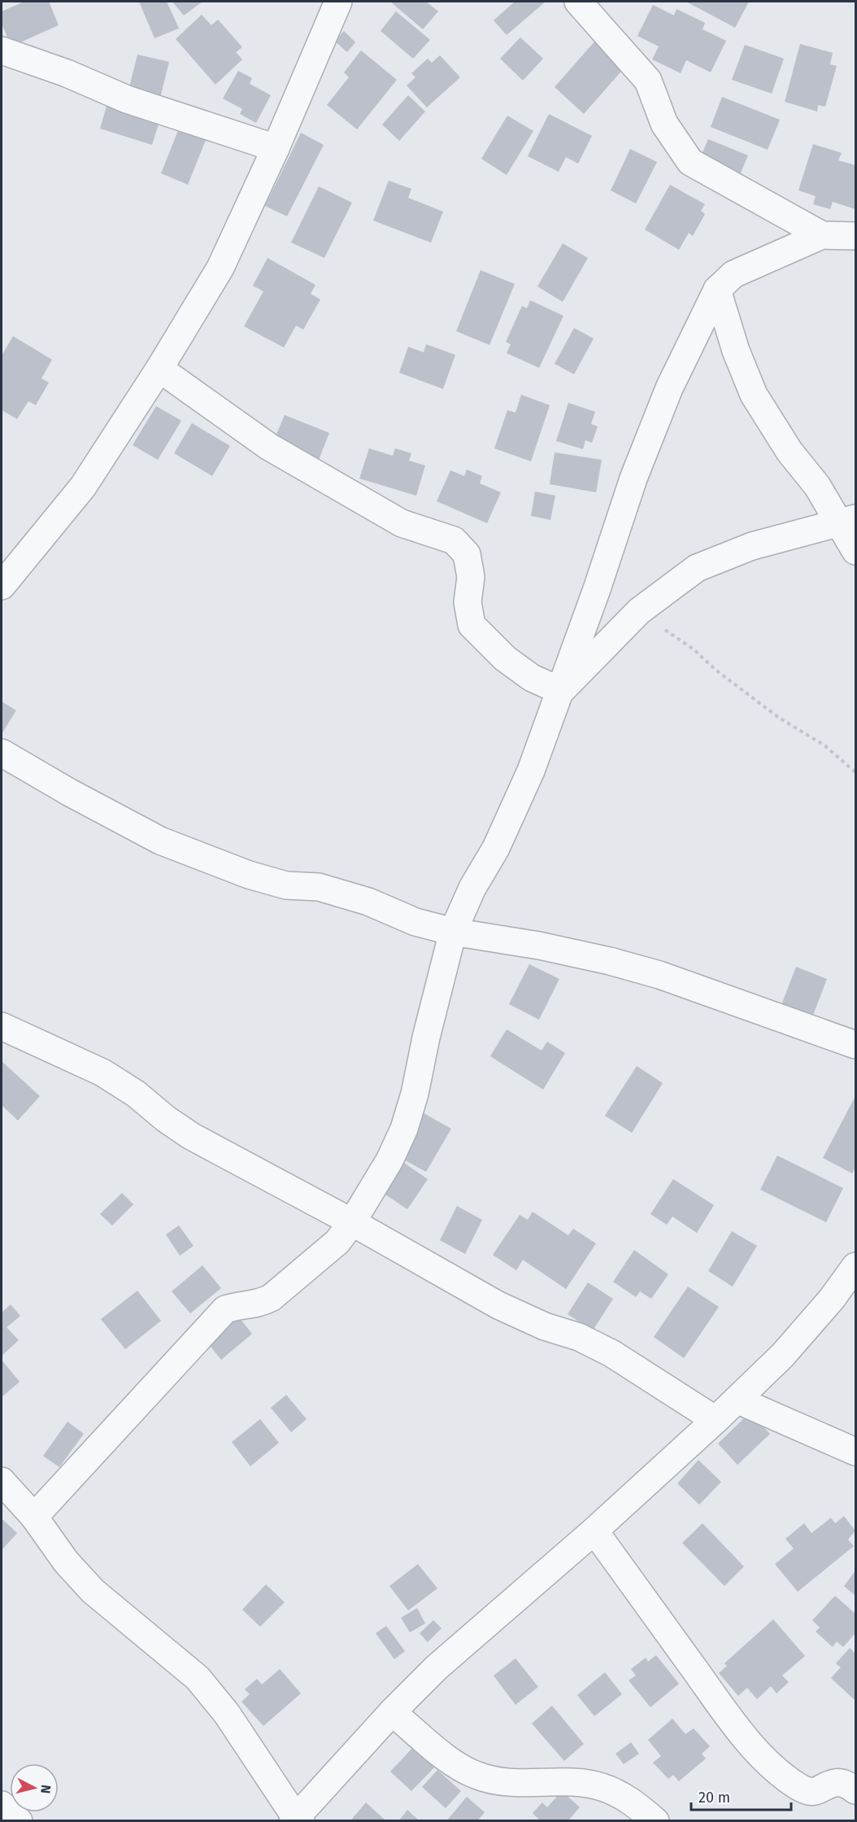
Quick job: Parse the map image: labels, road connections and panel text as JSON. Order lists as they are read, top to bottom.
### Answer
{
  "scale_bar": "20 m",
  "north": "right"
}
